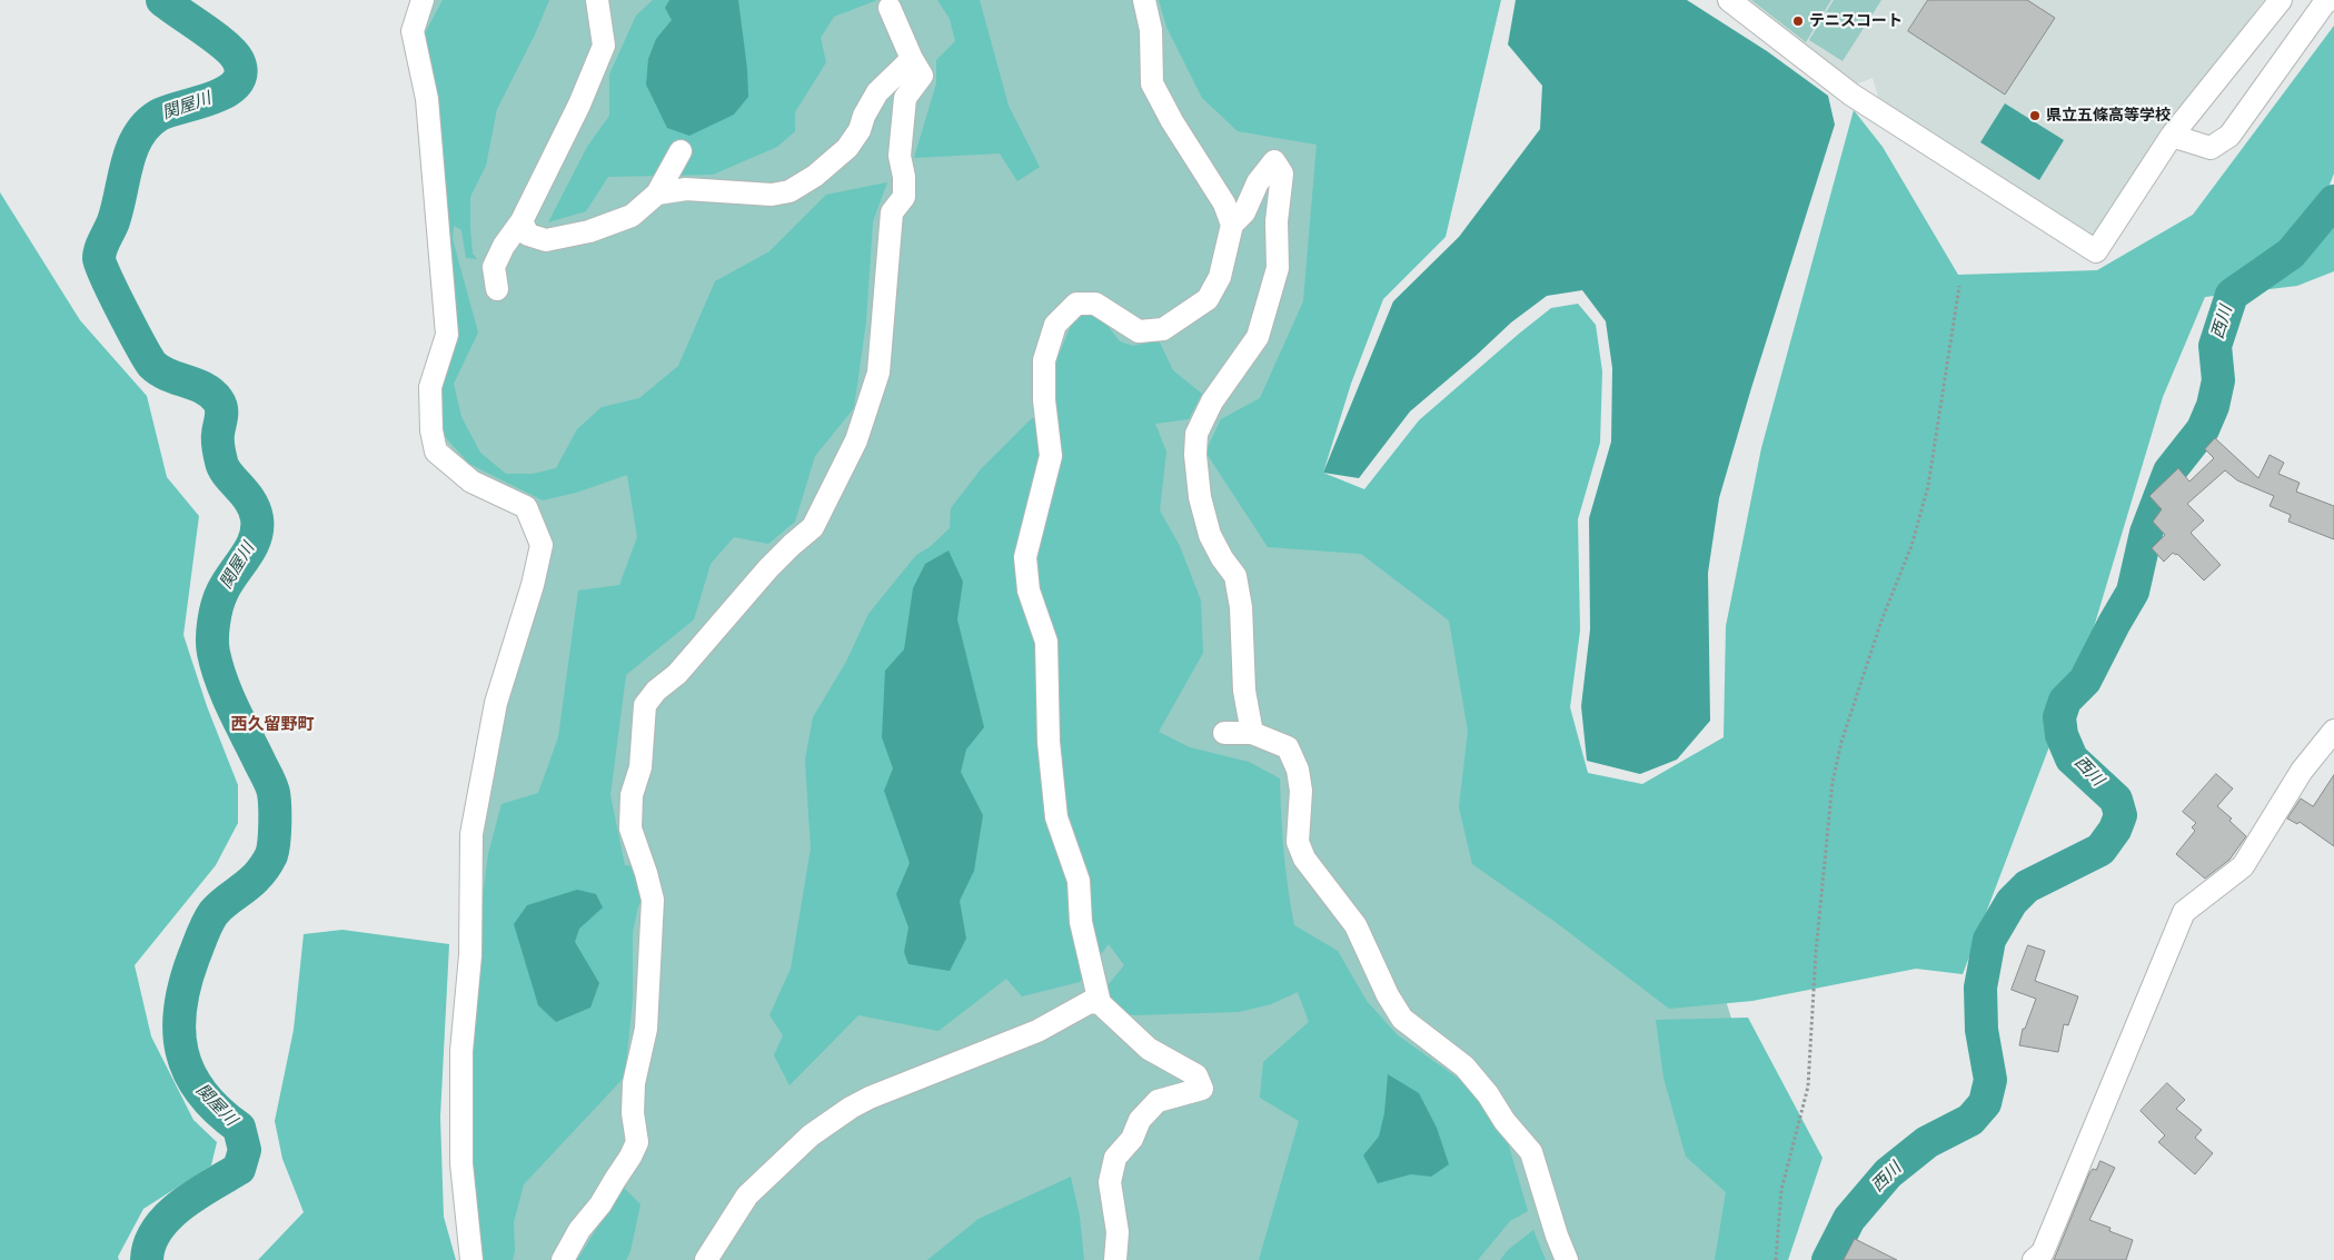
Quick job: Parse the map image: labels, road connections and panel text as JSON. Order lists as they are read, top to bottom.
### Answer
{
  "districts": ["西久留野町"],
  "water": ["関屋川", "西川"],
  "places": ["テニスコート", "県立五條高等学校"]
}
